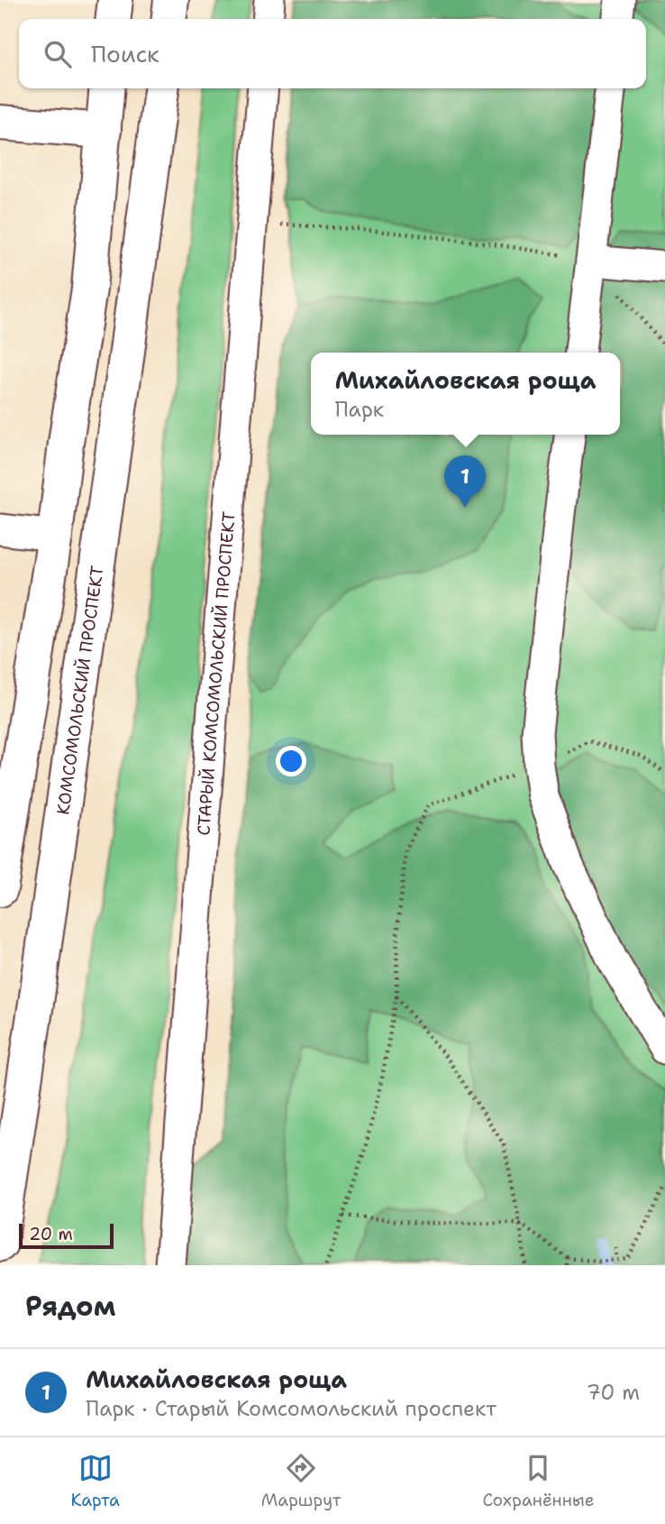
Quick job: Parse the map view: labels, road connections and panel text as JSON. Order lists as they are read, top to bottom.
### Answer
{
  "streets": {
    "main road": ["КОМСОМОЛЬСКИЙ ПРОСПЕКТ"],
    "street": ["СТАРЫЙ КОМСОМОЛЬСКИЙ ПРОСПЕКТ"]
  },
  "scale_bar": "20 m",
  "page": {
    "search": "Поиск",
    "popup": ["Михайловская роща", "Парк"],
    "pins": "1",
    "scale": "20 m",
    "heading": "Рядом",
    "list": [
      {
        "mark": "1",
        "name": "Михайловская роща",
        "note": "Парк · Старый Комсомольский проспект",
        "value": "70 m"
      }
    ],
    "nav": ["Карта", "Маршрут", "Сохранённые"]
  }
}
